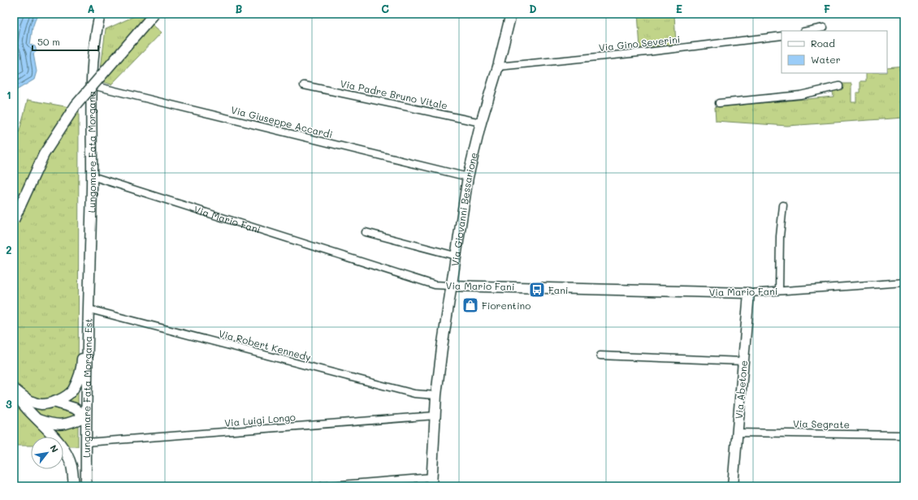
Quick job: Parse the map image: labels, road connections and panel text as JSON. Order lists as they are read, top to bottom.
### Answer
{
  "streets": {
    "street": [
      "Via Gino Severini",
      "Via Padre Bruno Vitale",
      "Via Giuseppe Accardi",
      "Lungomare Fata Morgana",
      "Via Giovanni Bessarione",
      "Via Mario Fani",
      "Via Robert Kennedy",
      "Lungomare Fata Morgana Est",
      "Via Abetone",
      "Via Luigi Longo",
      "Via Segrate"
    ]
  },
  "crossings": [
    ["Via Gino Severini", "Via Giovanni Bessarione"],
    ["Via Padre Bruno Vitale", "Via Giovanni Bessarione"],
    ["Via Giuseppe Accardi", "Lungomare Fata Morgana"],
    ["Via Giuseppe Accardi", "Via Giovanni Bessarione"],
    ["Lungomare Fata Morgana", "Via Mario Fani"],
    ["Lungomare Fata Morgana", "Lungomare Fata Morgana Est"],
    ["Via Giovanni Bessarione", "Via Mario Fani"],
    ["Via Giovanni Bessarione", "Via Robert Kennedy"],
    ["Via Giovanni Bessarione", "Via Luigi Longo"],
    ["Via Mario Fani", "Via Abetone"],
    ["Via Robert Kennedy", "Lungomare Fata Morgana Est"],
    ["Lungomare Fata Morgana Est", "Via Luigi Longo"],
    ["Via Abetone", "Via Segrate"]
  ],
  "places": {
    "bus stop": ["Fani"],
    "shop": ["Fiorentino"]
  },
  "legend": ["Road", "Water"],
  "scale_bar": "50 m",
  "north": "top right",
  "grid": {
    "columns": [
      "A",
      "B",
      "C",
      "D",
      "E",
      "F"
    ],
    "rows": ["1", "2", "3"]
  }
}
